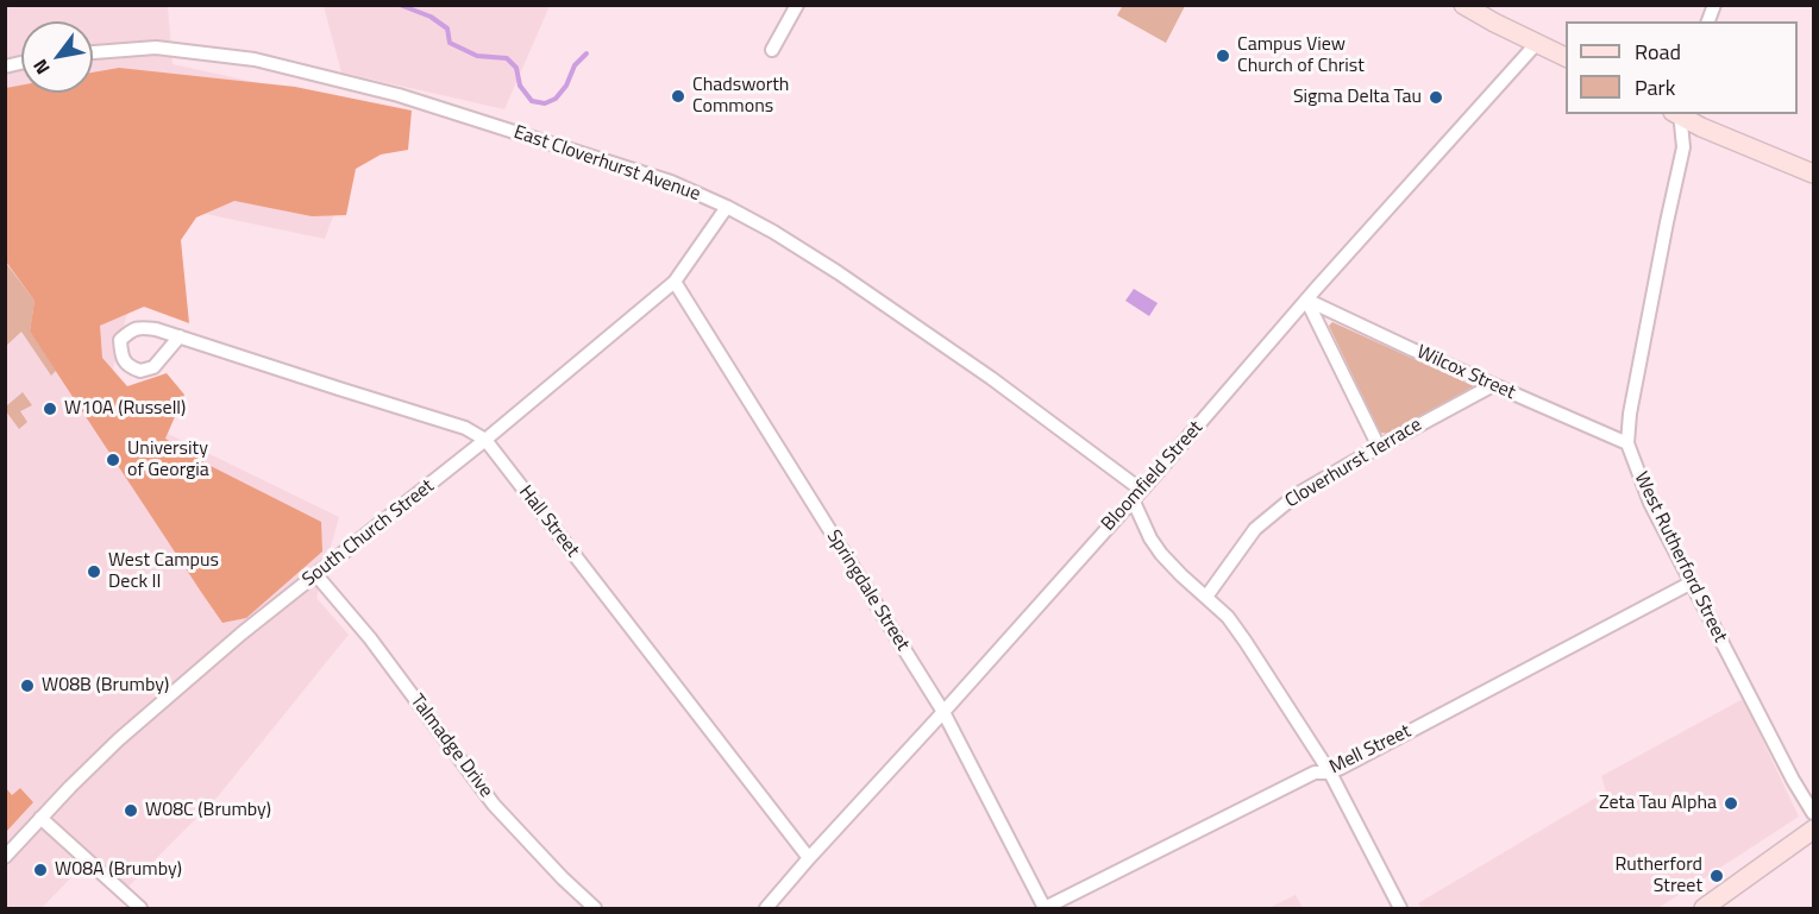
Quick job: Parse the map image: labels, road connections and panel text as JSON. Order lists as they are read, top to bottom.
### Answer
{
  "streets": {
    "street": [
      "East Cloverhurst Avenue",
      "Wilcox Street",
      "Cloverhurst Terrace",
      "Bloomfield Street",
      "Hall Street",
      "South Church Street",
      "West Rutherford Street",
      "Springdale Street",
      "Talmadge Drive",
      "Mell Street"
    ]
  },
  "crossings": [
    ["East Cloverhurst Avenue", "Bloomfield Street"],
    ["East Cloverhurst Avenue", "South Church Street"],
    ["Wilcox Street", "Cloverhurst Terrace"],
    ["Wilcox Street", "Bloomfield Street"],
    ["Wilcox Street", "West Rutherford Street"],
    ["Bloomfield Street", "Hall Street"],
    ["Bloomfield Street", "Springdale Street"],
    ["Hall Street", "South Church Street"],
    ["South Church Street", "Springdale Street"],
    ["South Church Street", "Talmadge Drive"],
    ["West Rutherford Street", "Mell Street"],
    ["Springdale Street", "Mell Street"]
  ],
  "places": [
    "Campus View Church of Christ",
    "Chadsworth Commons",
    "Sigma Delta Tau",
    "W10A (Russell)",
    "University of Georgia",
    "West Campus Deck II",
    "W08B (Brumby)",
    "Zeta Tau Alpha",
    "W08C (Brumby)",
    "W08A (Brumby)",
    "Rutherford Street"
  ],
  "legend": ["Road", "Park"],
  "north": "bottom left"
}
